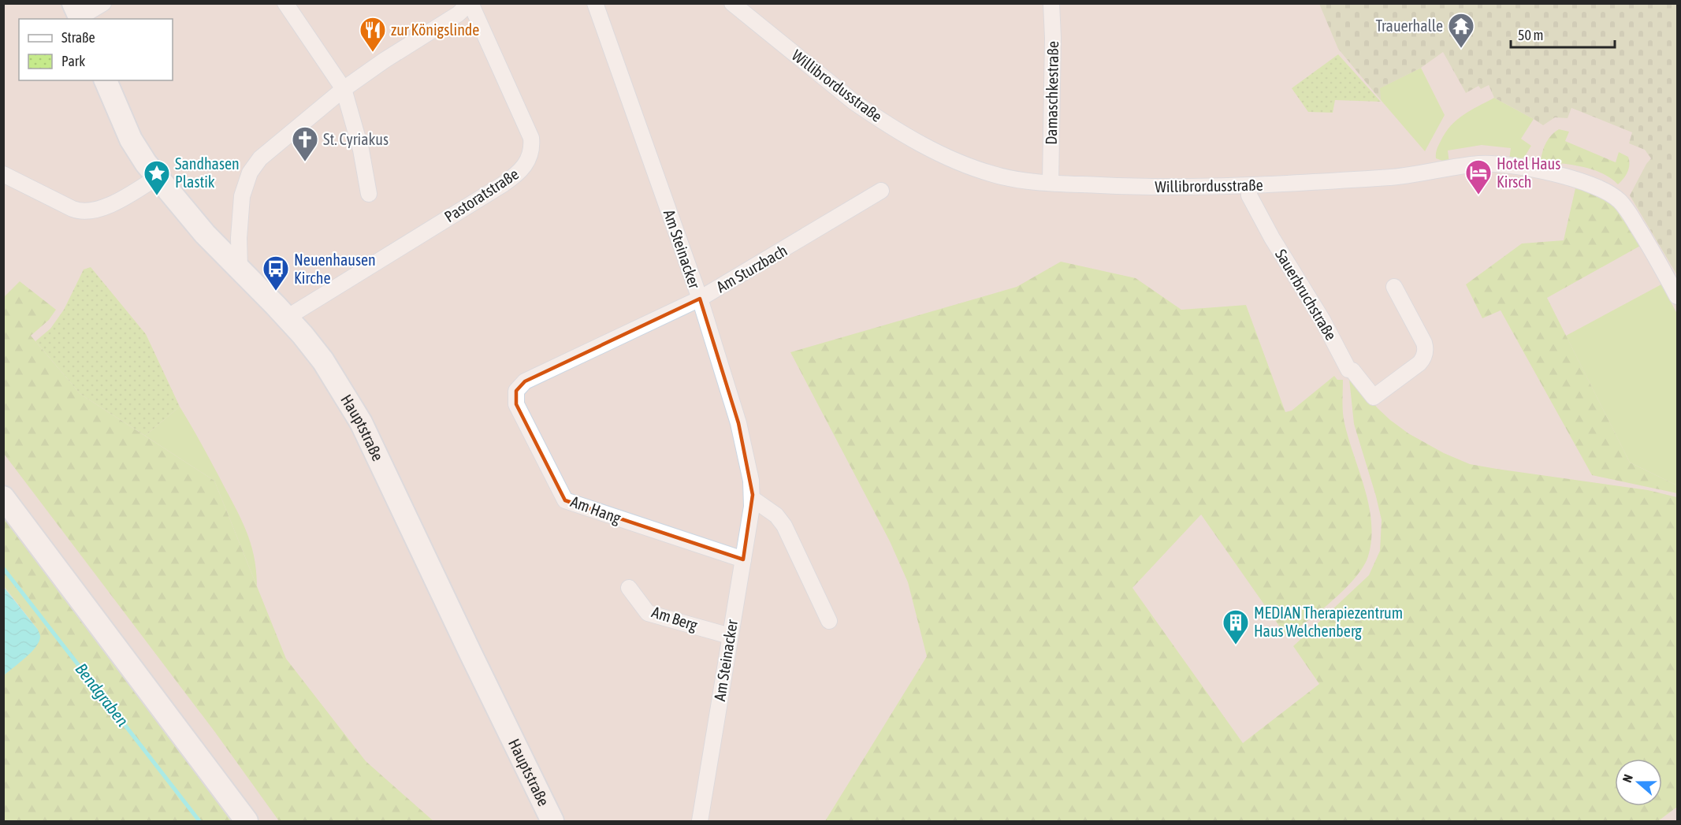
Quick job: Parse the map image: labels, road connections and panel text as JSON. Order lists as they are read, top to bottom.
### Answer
{
  "streets": {
    "street": [
      "Willibrordusstraße",
      "Damaschkestraße",
      "Pastoratstraße",
      "Am Steinacker",
      "Am Sturzbach",
      "Sauerbruchstraße",
      "Hauptstraße",
      "Am Hang",
      "Am Berg"
    ]
  },
  "crossings": [
    ["Willibrordusstraße", "Damaschkestraße"],
    ["Willibrordusstraße", "Sauerbruchstraße"],
    ["Pastoratstraße", "Hauptstraße"],
    ["Am Steinacker", "Am Sturzbach"],
    ["Am Steinacker", "Am Hang"],
    ["Am Steinacker", "Am Berg"],
    ["Am Sturzbach", "Am Hang"]
  ],
  "water": ["Bendgraben"],
  "places": {
    "temple": ["Trauerhalle"],
    "restaurant": ["zur Königslinde"],
    "church": ["St. Cyriakus"],
    "hotel": ["Hotel Haus Kirsch"],
    "place": ["Sandhasen Plastik"],
    "bus stop": ["Neuenhausen Kirche"],
    "building": ["MEDIAN Therapiezentrum Haus Welchenberg"]
  },
  "legend": ["Straße", "Park"],
  "scale_bar": "50 m",
  "north": "left"
}
